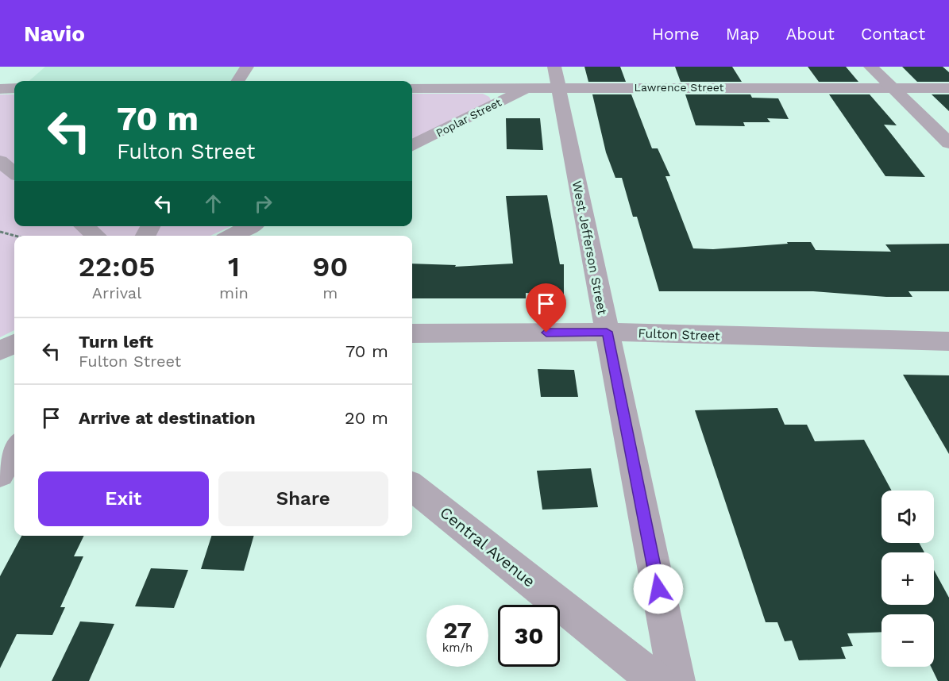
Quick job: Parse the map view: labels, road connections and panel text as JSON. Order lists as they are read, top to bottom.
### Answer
{
  "streets": {
    "street": [
      "Lawrence Street",
      "Poplar Street",
      "West Jefferson Street",
      "Fulton Street",
      "Central Avenue"
    ]
  },
  "crossings": [
    ["Lawrence Street", "Poplar Street"],
    ["Lawrence Street", "West Jefferson Street"],
    ["West Jefferson Street", "Fulton Street"]
  ],
  "page": {
    "header": "Navio",
    "nav": [
      "Home",
      "Map",
      "About",
      "Contact"
    ],
    "turn": ["70 m", "Fulton Street"],
    "eta": [
      "22:05",
      "Arrival",
      "1",
      "min",
      "90",
      "m"
    ],
    "list": [
      {
        "name": "Turn left",
        "note": "Fulton Street",
        "value": "70 m"
      },
      {
        "name": "Arrive at destination",
        "value": "20 m"
      }
    ],
    "buttons": ["Exit", "Share"],
    "map_buttons": ["+", "−"],
    "speed": "27 km/h",
    "limit": "30"
  }
}
